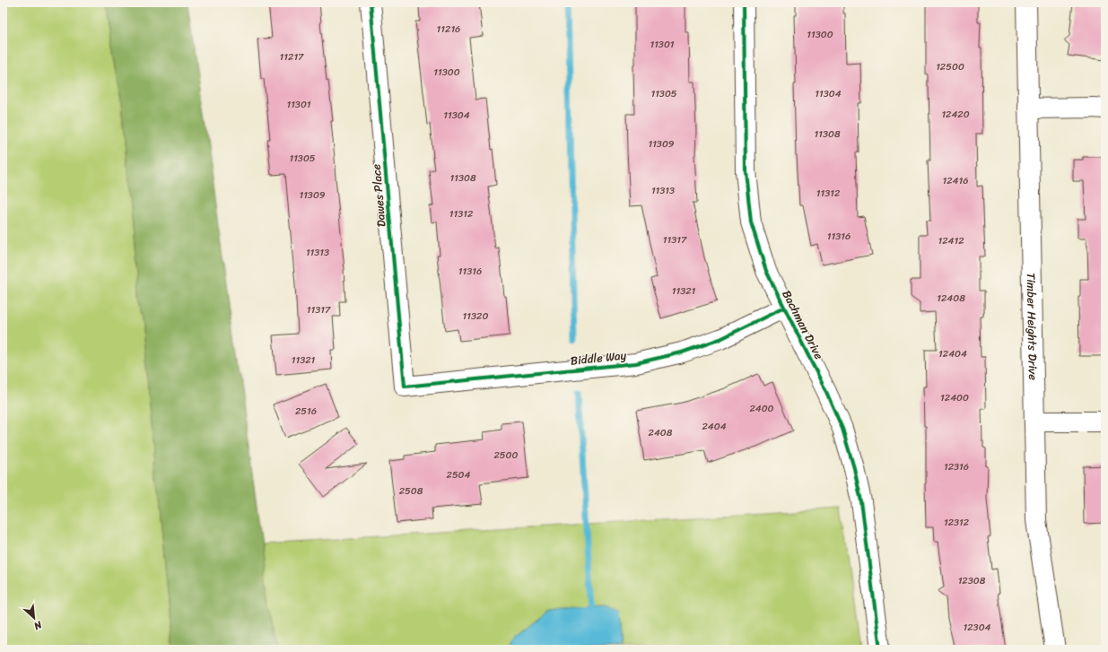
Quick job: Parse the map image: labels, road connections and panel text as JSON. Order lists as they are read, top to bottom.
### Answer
{
  "streets": {
    "street": [
      "Dawes Place",
      "Bachman Drive",
      "Timber Heights Drive",
      "Biddle Way"
    ]
  },
  "crossings": [
    ["Dawes Place", "Biddle Way"],
    ["Bachman Drive", "Biddle Way"]
  ],
  "house_numbers": [
    "11216",
    "11300",
    "11301",
    "11217",
    "12500",
    "11300",
    "11305",
    "11304",
    "11301",
    "12420",
    "11304",
    "11308",
    "11309",
    "11305",
    "11308",
    "12416",
    "11313",
    "11312",
    "11309",
    "11312",
    "11316",
    "11317",
    "12412",
    "11313",
    "11316",
    "11321",
    "12408",
    "11317",
    "11320",
    "12404",
    "11321",
    "12400",
    "2400",
    "2516",
    "2404",
    "2408",
    "2500",
    "12316",
    "2504",
    "2508",
    "12312",
    "12308",
    "12304"
  ],
  "north": "bottom right"
}
